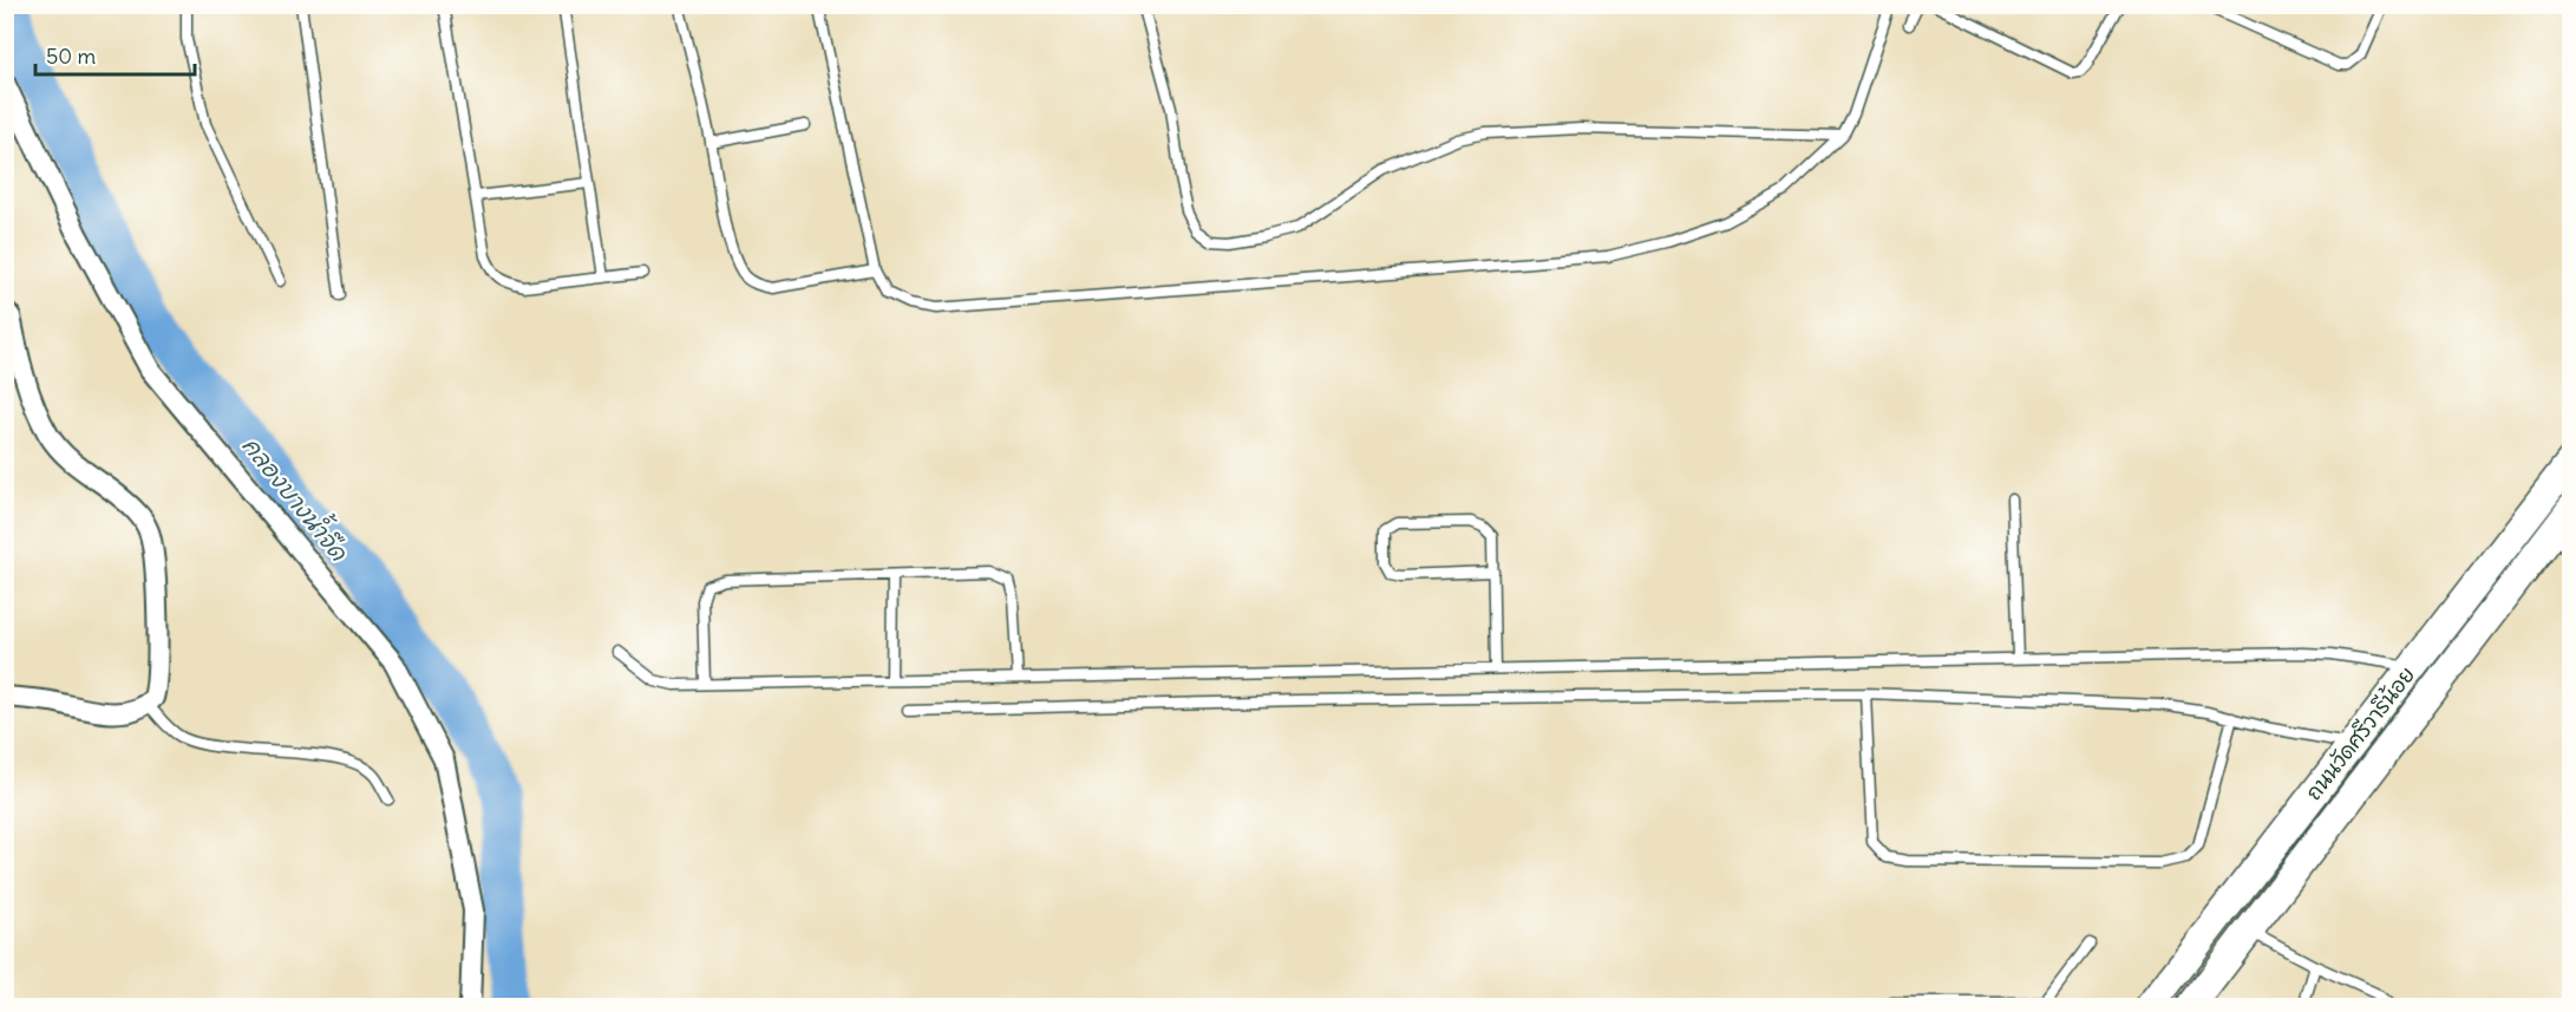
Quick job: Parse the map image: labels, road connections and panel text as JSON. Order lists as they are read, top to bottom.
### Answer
{
  "streets": {
    "main road": ["ถนนวัดศรีวารีน้อย"]
  },
  "water": ["คลองบางน้ำจืด"],
  "scale_bar": "50 m"
}
